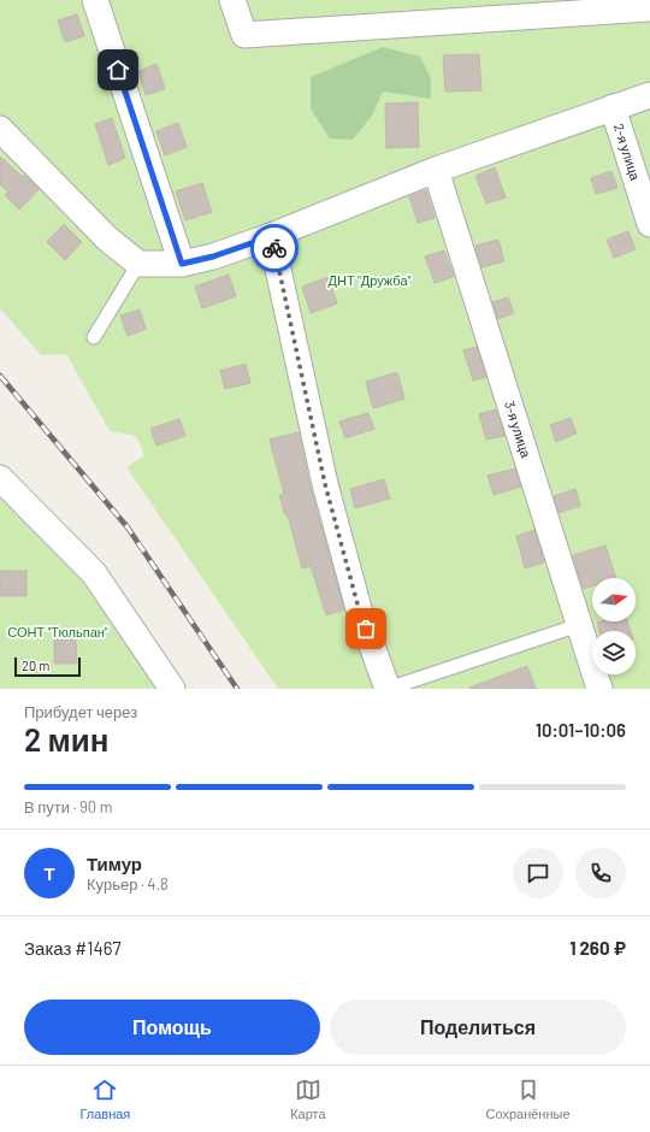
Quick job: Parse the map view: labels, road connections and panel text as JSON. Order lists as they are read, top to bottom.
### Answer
{
  "streets": {
    "street": ["2-я улица", "3-я улица"]
  },
  "parks": ["ДНТ \"Дружба\"", "СОНТ \"Тюльпан\""],
  "scale_bar": "20 m",
  "north": "right",
  "page": {
    "scale": "20 m",
    "heading": ["2 мин", "Прибудет через", "10:01–10:06"],
    "panel": [
      "Тимур",
      "Курьер · 4.8",
      "Заказ #1467",
      "1 260 ₽"
    ],
    "bar": "В пути · 90 m",
    "round": "Т",
    "buttons": ["Помощь", "Поделиться"],
    "tabs": ["Главная", "Карта", "Сохранённые"]
  }
}
